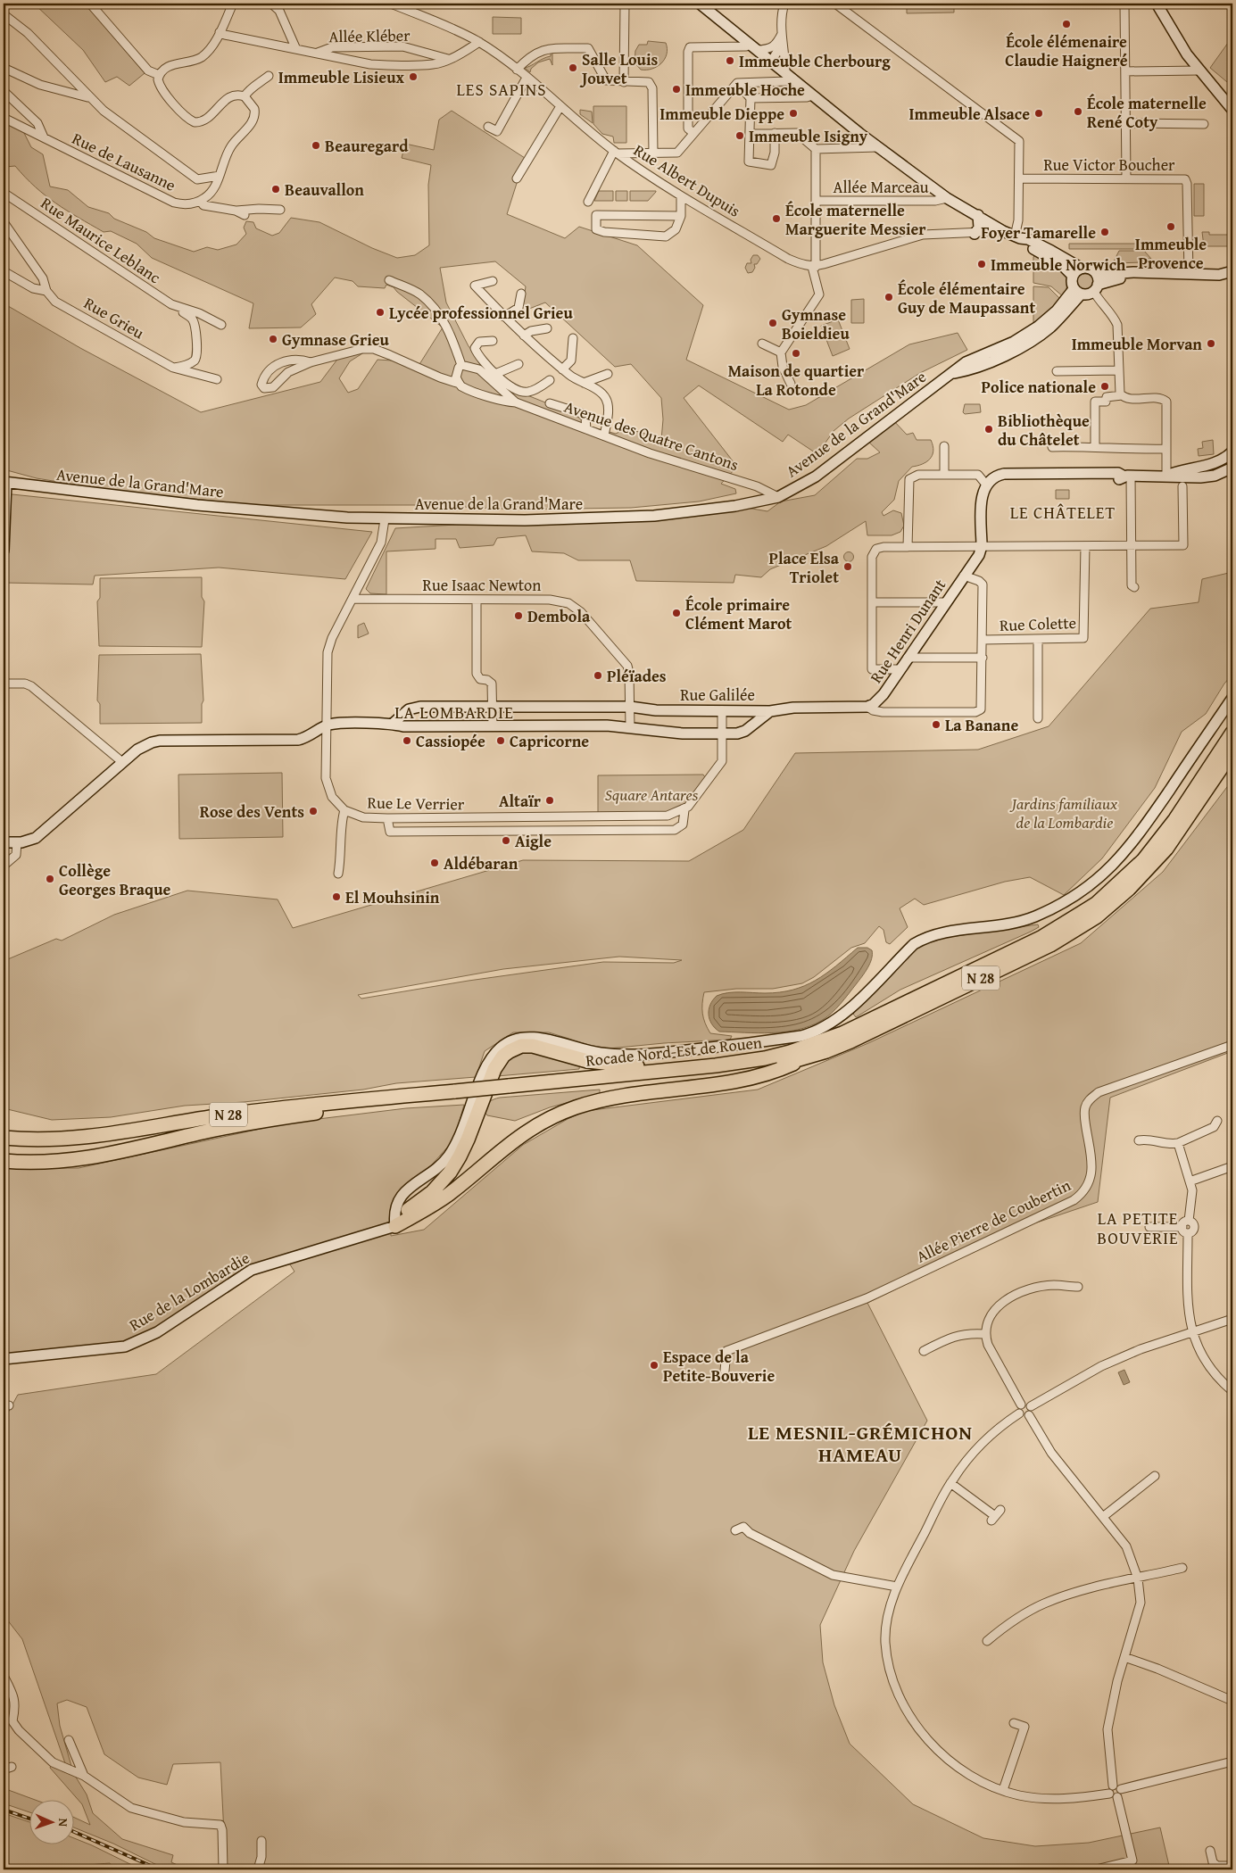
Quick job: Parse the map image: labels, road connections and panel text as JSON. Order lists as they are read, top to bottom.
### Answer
{
  "streets": {
    "highway": ["N 28", "Rocade Nord-Est de Rouen"],
    "street": [
      "Allée Kléber",
      "Rue de Lausanne",
      "Rue Victor Boucher",
      "Rue Albert Dupuis",
      "Allée Marceau",
      "Rue Maurice Leblanc",
      "Rue Grieu",
      "Avenue de la Grand'Mare",
      "Avenue des Quatre Cantons",
      "Rue Isaac Newton",
      "Rue Colette",
      "Rue Henri Dunant",
      "Rue Galilée",
      "Rue Le Verrier",
      "Allée Pierre de Coubertin",
      "Rue de la Lombardie"
    ]
  },
  "crossings": [
    ["Rue Maurice Leblanc", "Rue Grieu"],
    ["Avenue de la Grand'Mare", "Avenue des Quatre Cantons"],
    ["Rue Isaac Newton", "Rue Galilée"],
    ["Rue Isaac Newton", "Rue Le Verrier"],
    ["Rue Galilée", "Rue Le Verrier"]
  ],
  "districts": [
    "LES SAPINS",
    "LE CHÂTELET",
    "LA LOMBARDIE",
    "LA PETITE BOUVERIE",
    "LE MESNIL-GRÉMICHON HAMEAU"
  ],
  "parks": ["Square Antares", "Jardins familiaux de la Lombardie"],
  "places": [
    "École élémenaire Claudie Haigneré",
    "Immeuble Cherbourg",
    "Salle Louis Jouvet",
    "Immeuble Lisieux",
    "Immeuble Hoche",
    "École maternelle René Coty",
    "Immeuble Dieppe",
    "Immeuble Alsace",
    "Immeuble Isigny",
    "Beauregard",
    "Beauvallon",
    "École maternelle Marguerite Messier",
    "Immeuble Provence",
    "Foyer Tamarelle",
    "Immeuble Norwich",
    "École élémentaire Guy de Maupassant",
    "Lycée professionnel Grieu",
    "Gymnase Boieldieu",
    "Gymnase Grieu",
    "Immeuble Morvan",
    "Maison de quartier La Rotonde",
    "Police nationale",
    "Bibliothèque du Châtelet",
    "Place Elsa Triolet",
    "École primaire Clément Marot",
    "Dembola",
    "Pléïades",
    "La Banane",
    "Cassiopée",
    "Capricorne",
    "Altaïr",
    "Rose des Vents",
    "Aigle",
    "Aldébaran",
    "Collège Georges Braque",
    "El Mouhsinin",
    "Espace de la Petite-Bouverie"
  ],
  "north": "right"
}
